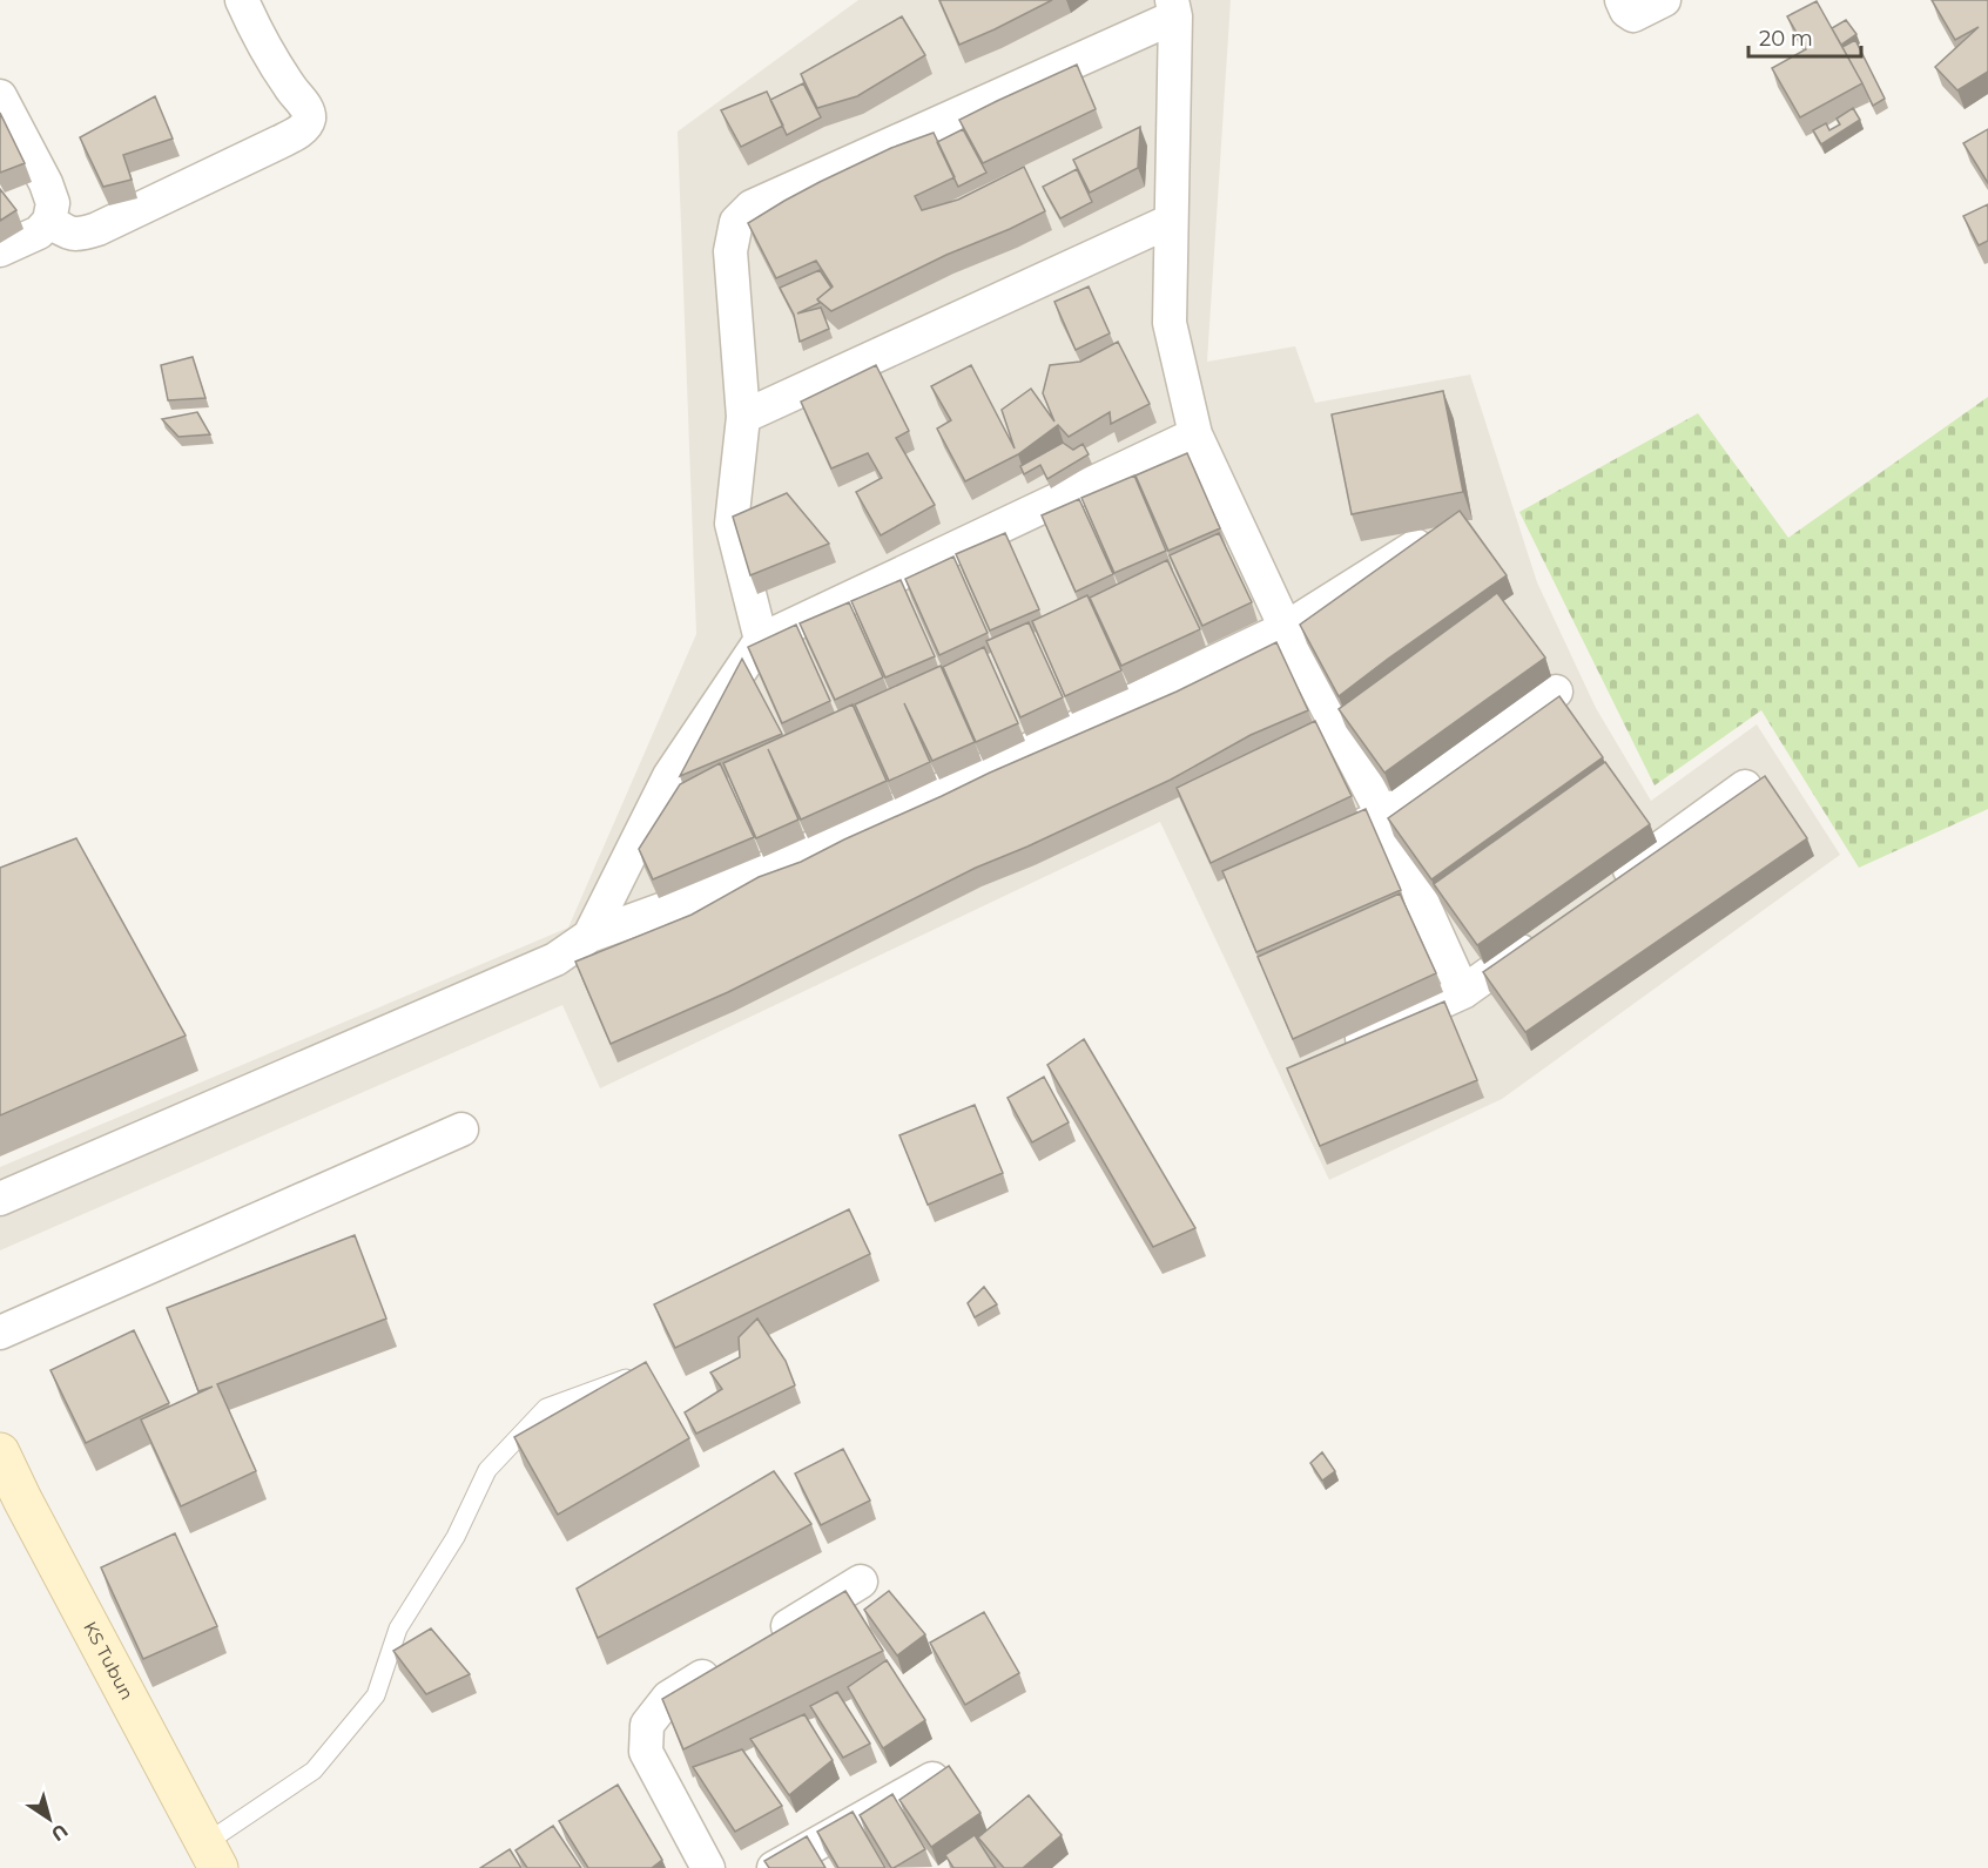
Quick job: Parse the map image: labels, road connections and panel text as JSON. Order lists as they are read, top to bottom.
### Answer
{
  "streets": {
    "main road": ["KS Tubun"]
  },
  "scale_bar": "20 m",
  "north": "bottom right"
}
